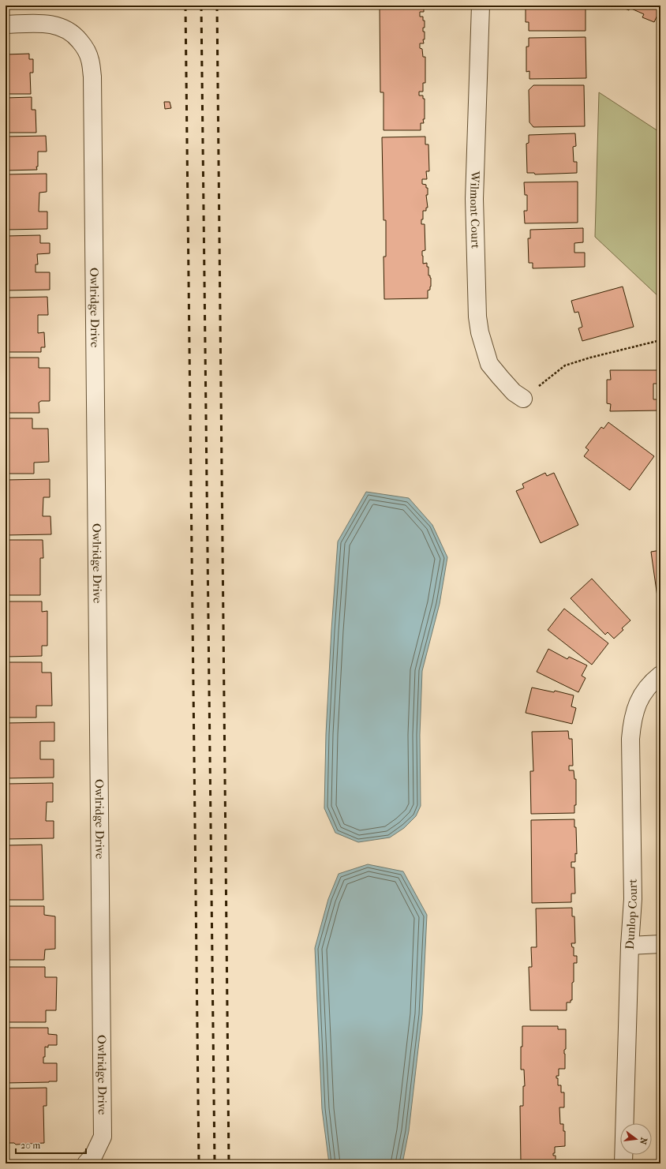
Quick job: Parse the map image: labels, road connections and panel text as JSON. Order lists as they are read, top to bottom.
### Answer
{
  "streets": {
    "street": ["Wilmont Court", "Owlridge Drive", "Dunlop Court"]
  },
  "scale_bar": "20 m",
  "north": "right"
}
